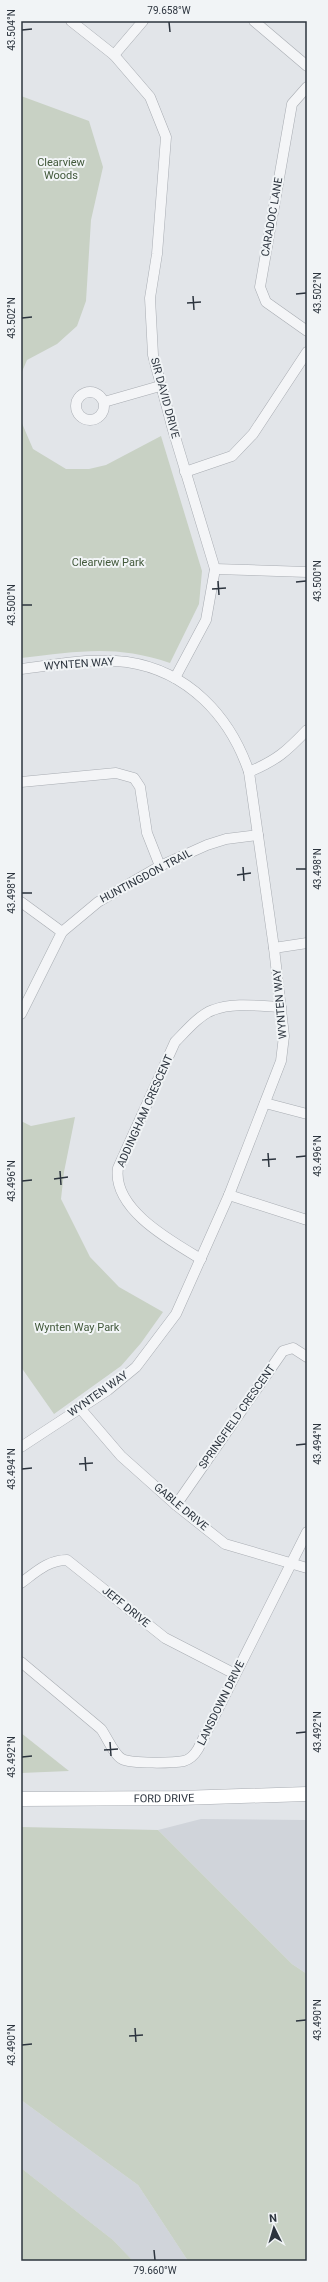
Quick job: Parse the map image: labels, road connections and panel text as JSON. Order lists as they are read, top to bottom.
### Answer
{
  "streets": {
    "main road": ["FORD DRIVE"],
    "street": [
      "CARADOC LANE",
      "SIR DAVID DRIVE",
      "WYNTEN WAY",
      "HUNTINGDON TRAIL",
      "ADDINGHAM CRESCENT",
      "SPRINGFIELD CRESCENT",
      "GABLE DRIVE",
      "JEFF DRIVE",
      "LANSDOWN DRIVE"
    ]
  },
  "crossings": [
    ["SIR DAVID DRIVE", "WYNTEN WAY"],
    ["WYNTEN WAY", "HUNTINGDON TRAIL"],
    ["WYNTEN WAY", "ADDINGHAM CRESCENT"],
    ["WYNTEN WAY", "GABLE DRIVE"],
    ["SPRINGFIELD CRESCENT", "GABLE DRIVE"],
    ["GABLE DRIVE", "LANSDOWN DRIVE"],
    ["JEFF DRIVE", "LANSDOWN DRIVE"]
  ],
  "parks": ["Clearview Woods", "Clearview Park", "Wynten Way Park"],
  "north": "top",
  "coordinates": [
    "79.658°W",
    "43.504°N",
    "43.502°N",
    "43.500°N",
    "43.498°N",
    "43.496°N",
    "43.494°N",
    "43.492°N",
    "43.490°N",
    "79.660°W"
  ]
}
